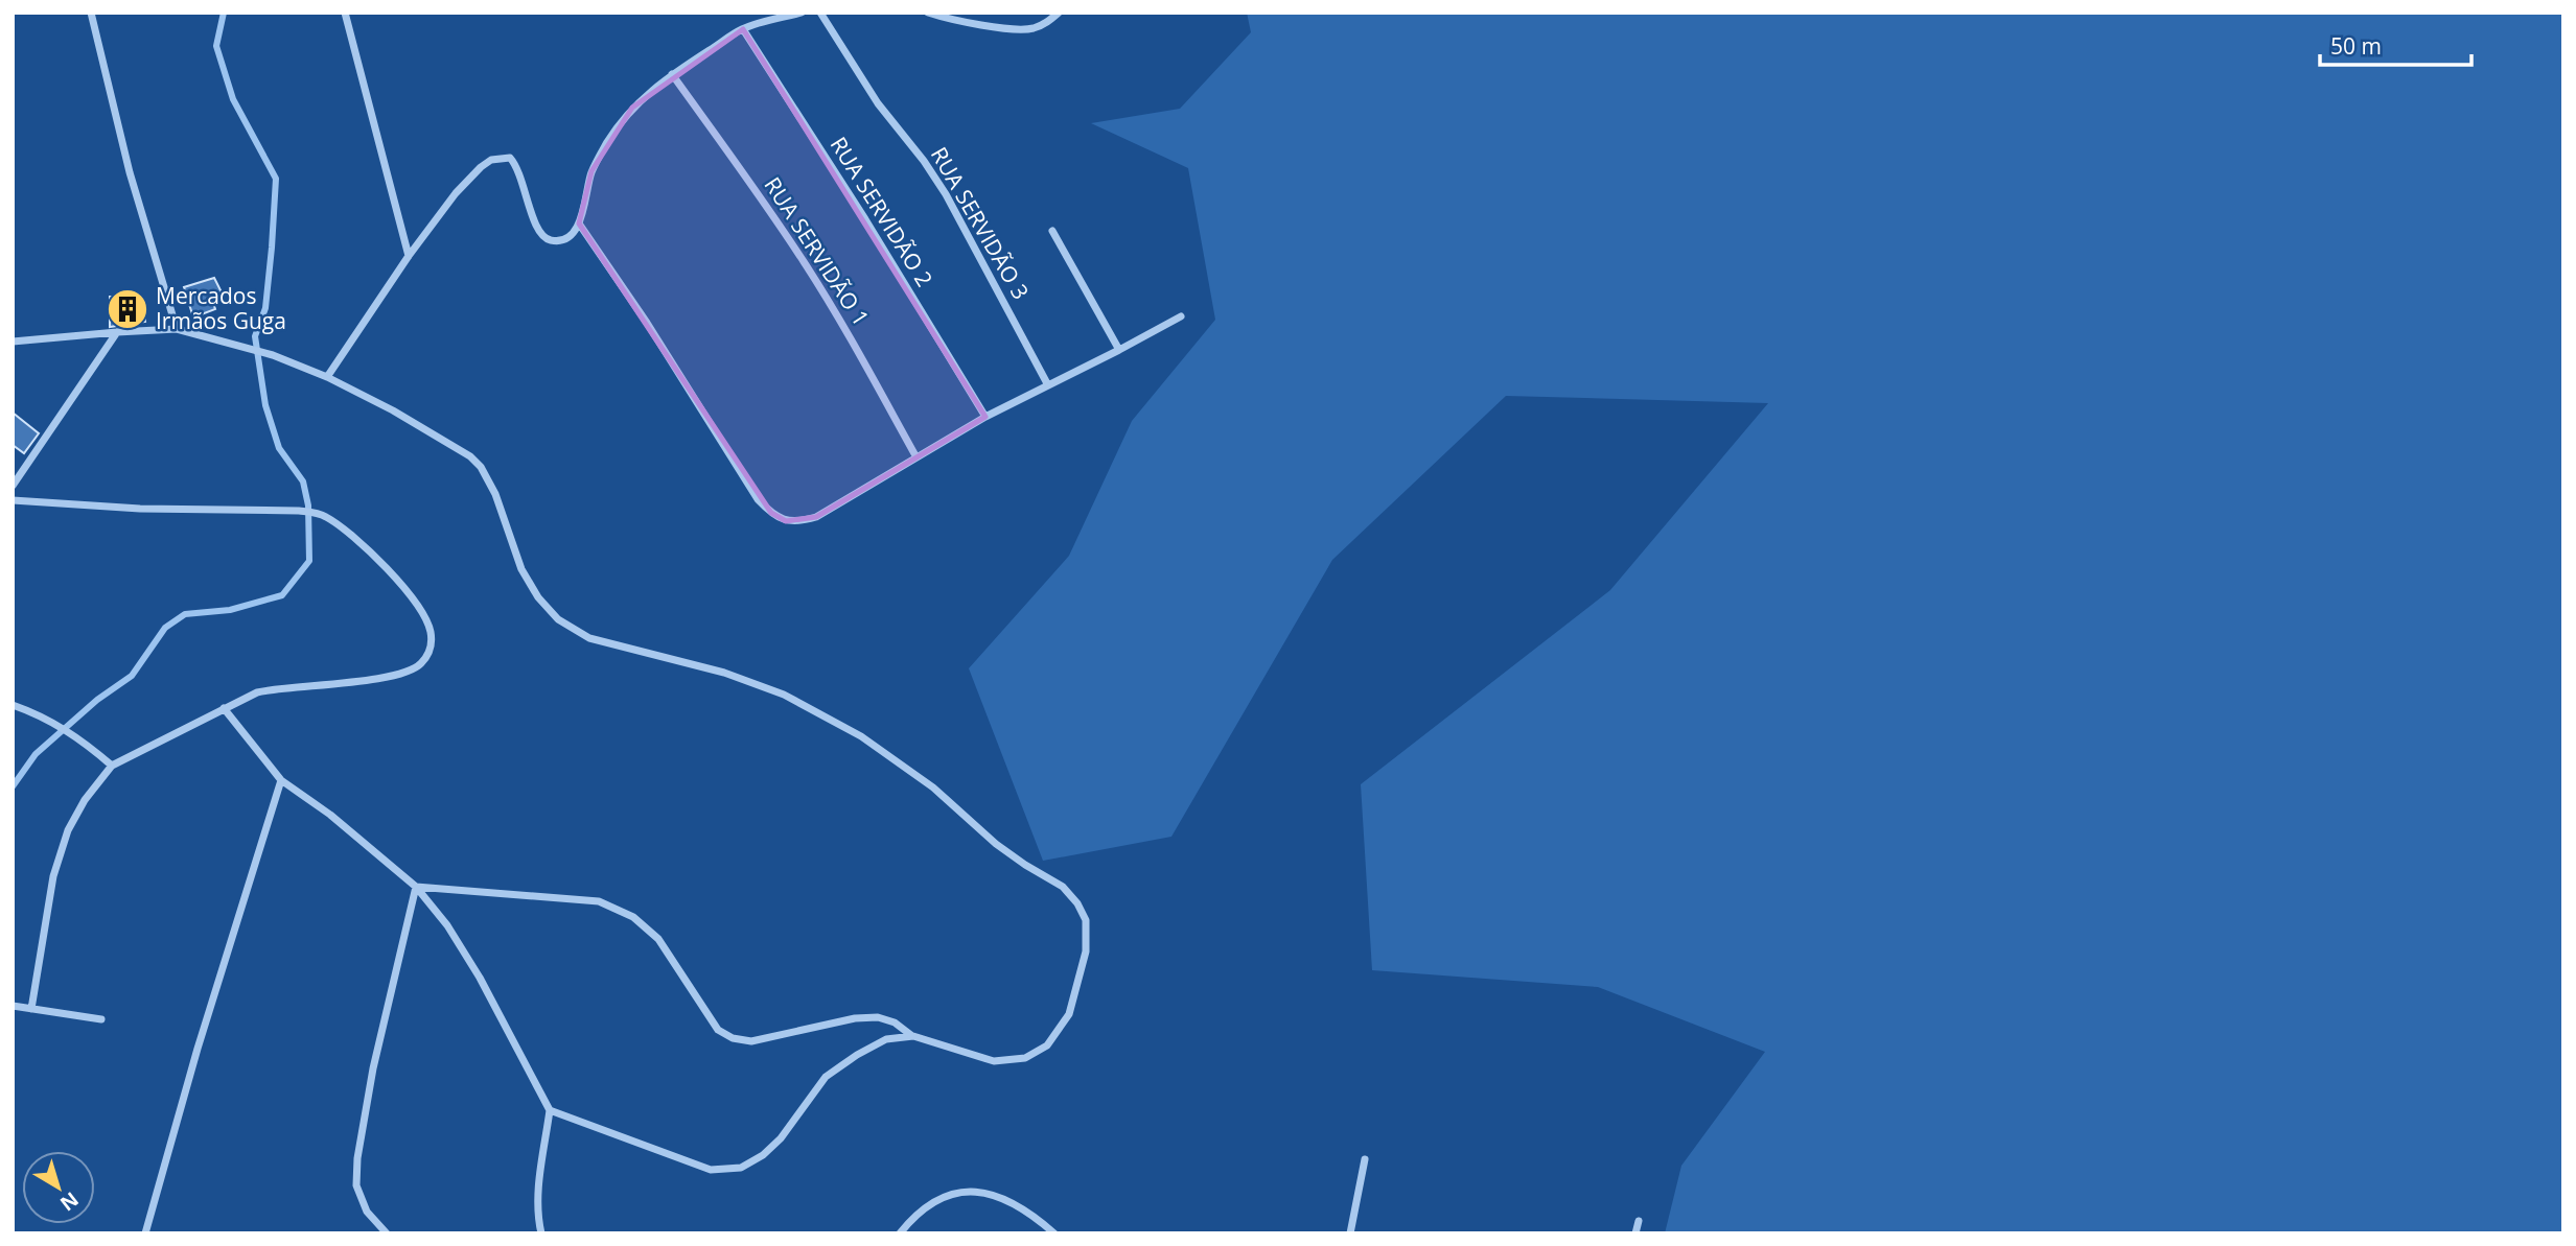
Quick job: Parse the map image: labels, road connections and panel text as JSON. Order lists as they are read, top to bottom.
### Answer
{
  "streets": {
    "street": ["RUA SERVIDÃO 2", "RUA SERVIDÃO 3", "RUA SERVIDÃO 1"]
  },
  "places": {
    "building": ["Mercados Irmãos Guga"]
  },
  "scale_bar": "50 m",
  "north": "bottom right"
}
